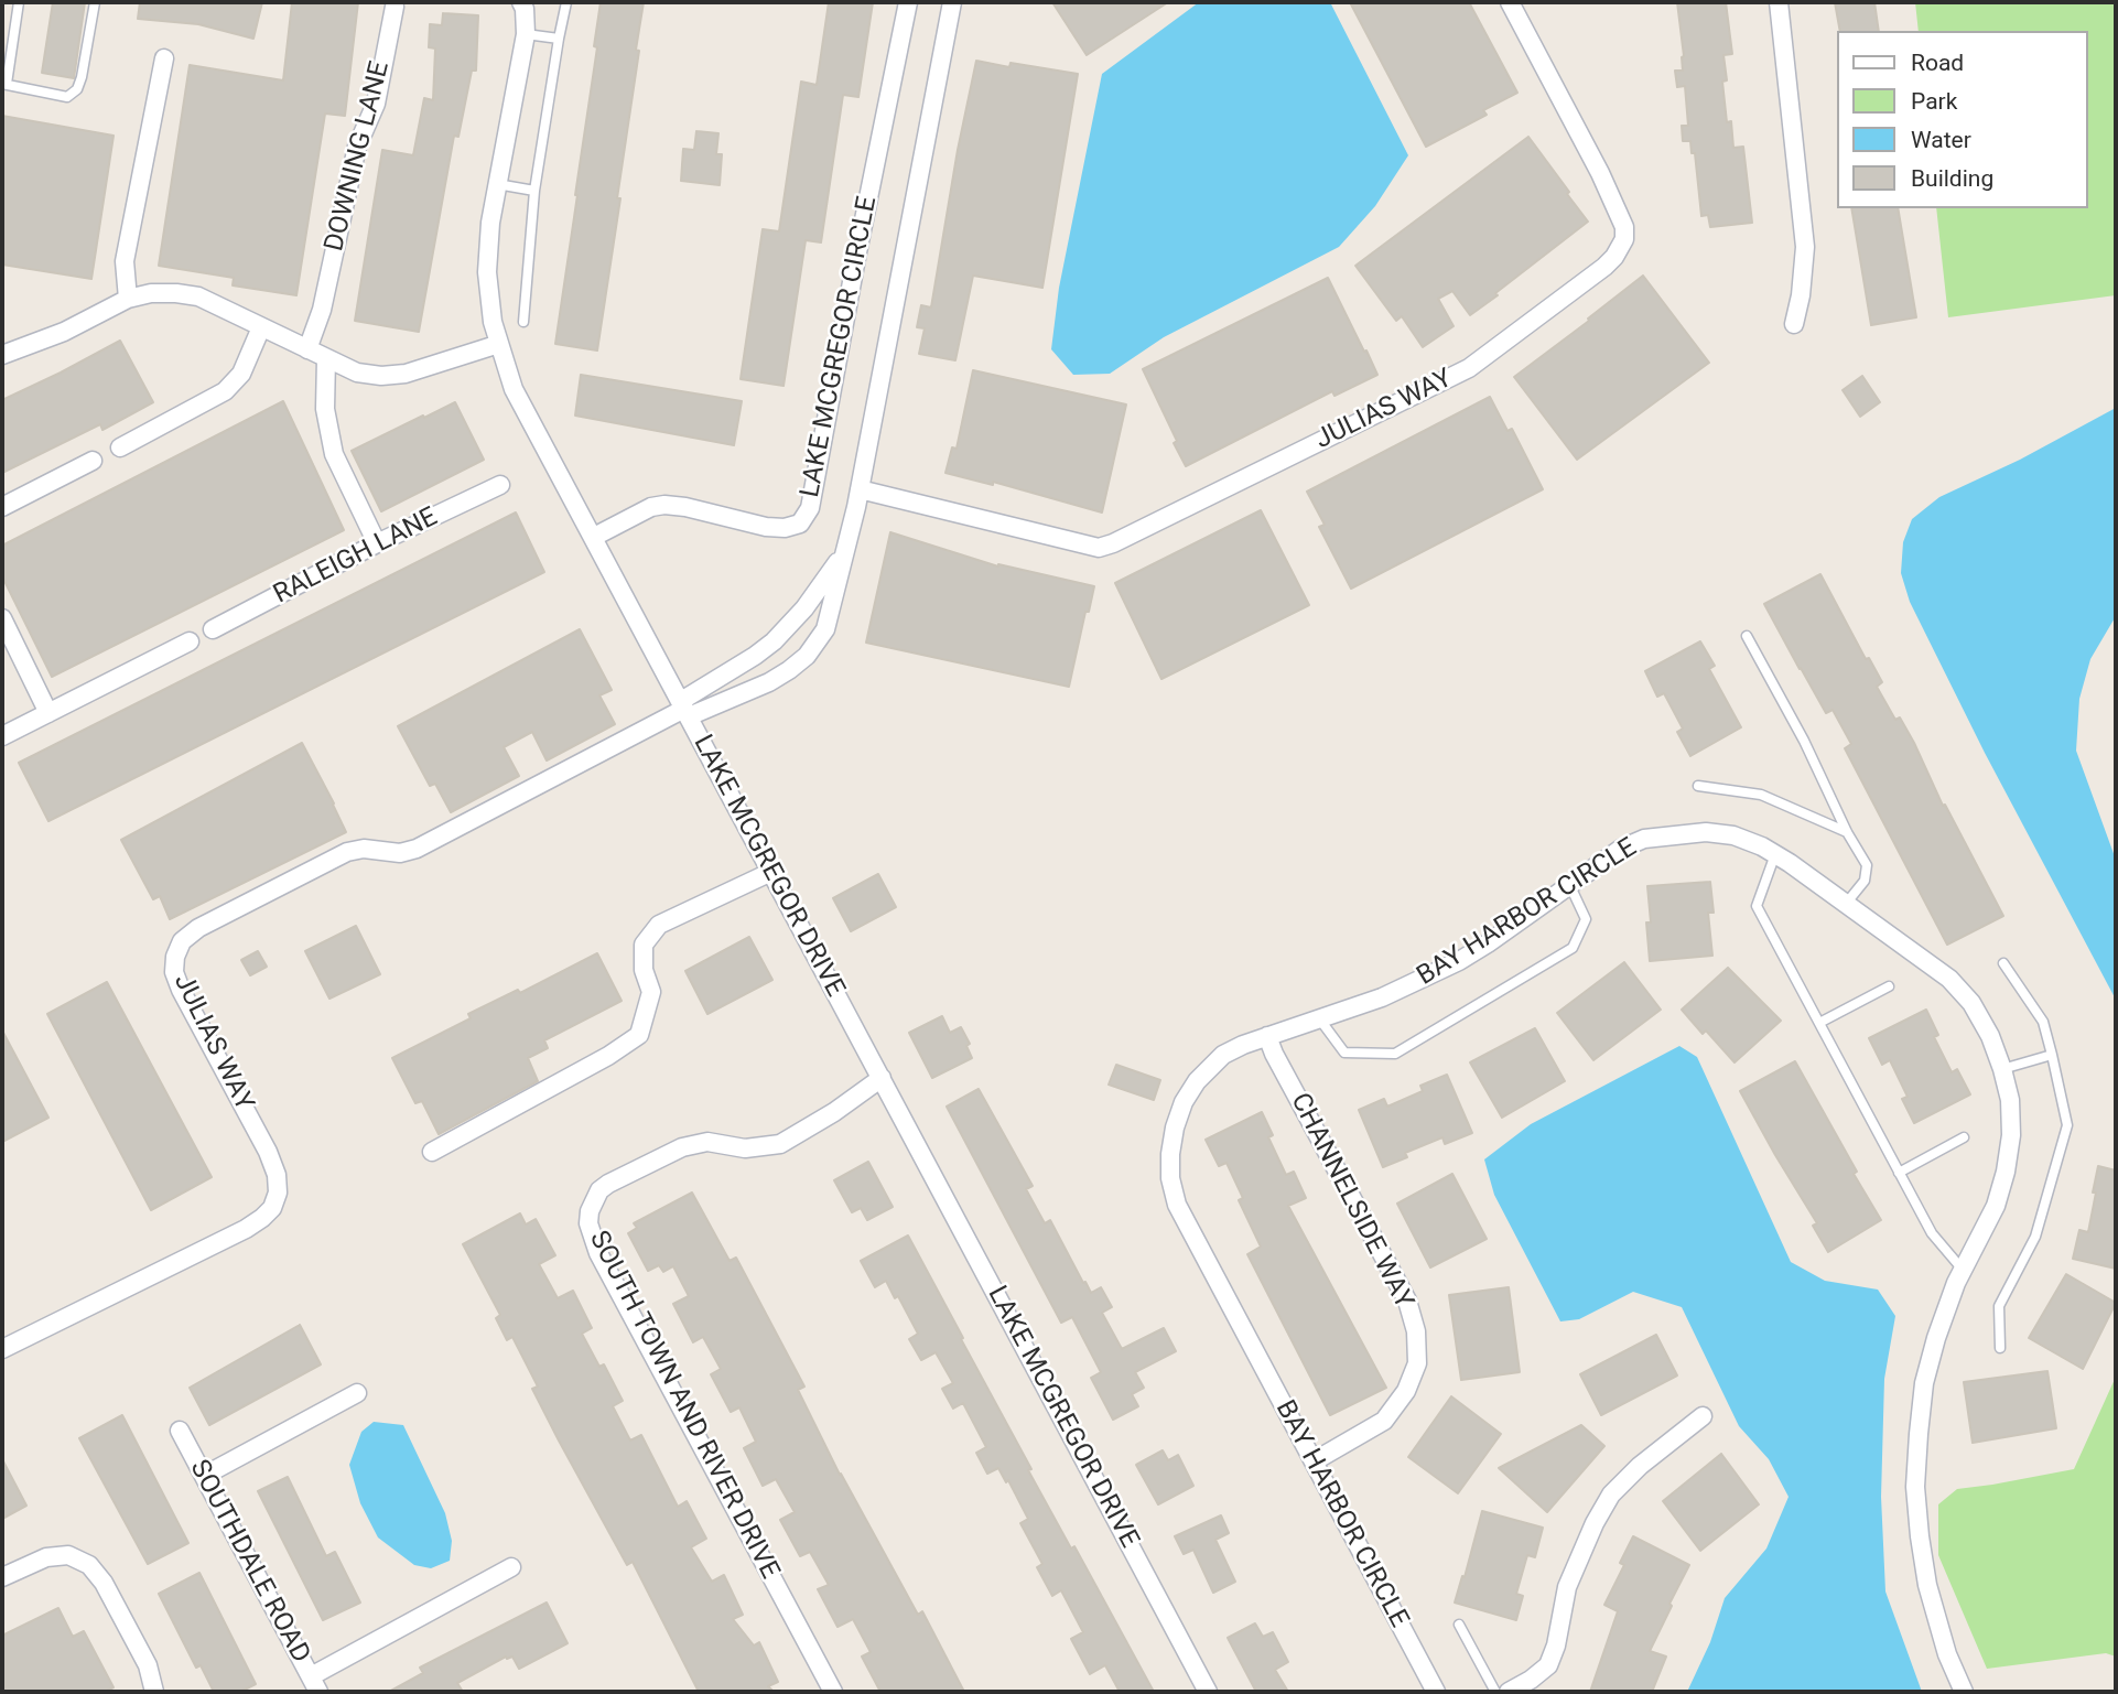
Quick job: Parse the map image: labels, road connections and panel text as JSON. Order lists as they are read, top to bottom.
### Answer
{
  "streets": {
    "street": [
      "DOWNING LANE",
      "LAKE MCGREGOR CIRCLE",
      "JULIAS WAY",
      "RALEIGH LANE",
      "LAKE MCGREGOR DRIVE",
      "BAY HARBOR CIRCLE",
      "CHANNELSIDE WAY",
      "SOUTH TOWN AND RIVER DRIVE",
      "SOUTHDALE ROAD"
    ]
  },
  "crossings": [
    ["LAKE MCGREGOR CIRCLE", "LAKE MCGREGOR DRIVE"],
    ["JULIAS WAY", "LAKE MCGREGOR DRIVE"],
    ["LAKE MCGREGOR DRIVE", "SOUTH TOWN AND RIVER DRIVE"],
    ["BAY HARBOR CIRCLE", "CHANNELSIDE WAY"]
  ],
  "legend": [
    "Road",
    "Park",
    "Water",
    "Building"
  ]
}
